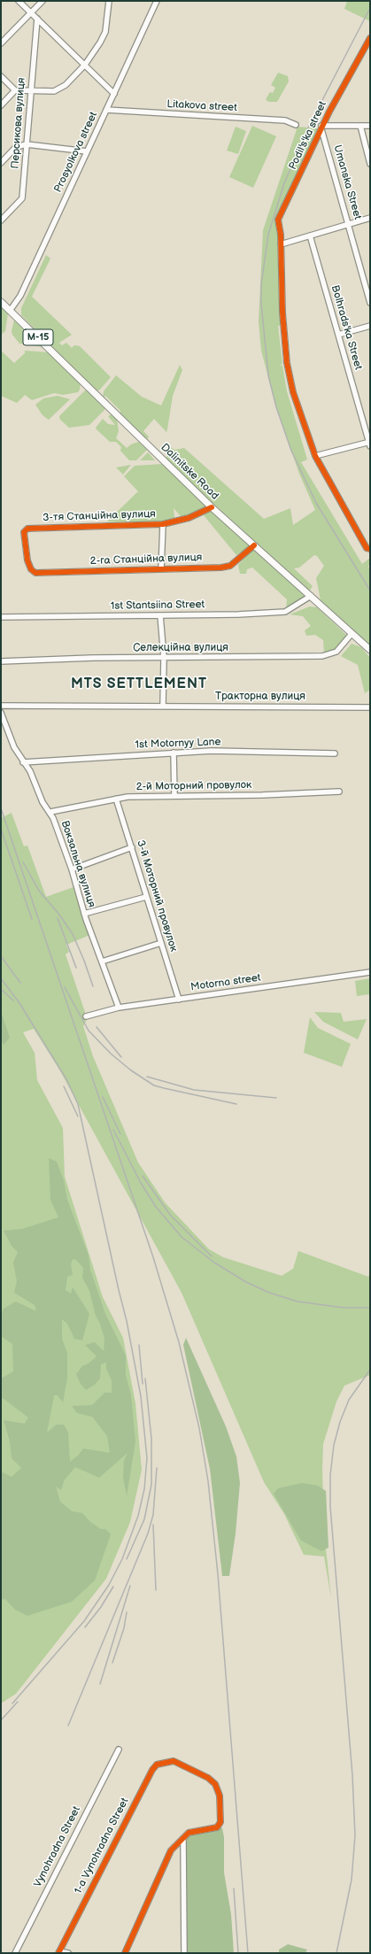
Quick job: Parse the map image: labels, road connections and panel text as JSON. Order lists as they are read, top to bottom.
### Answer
{
  "streets": {
    "main road": ["М-15", "Dalinitske Road"],
    "street": [
      "Litakova street",
      "Персикова вулиця",
      "Podil's'ka street",
      "Prosyolkova street",
      "Umanska Street",
      "Bolhrads'ka Street",
      "3-тя Станційна вулиця",
      "2-га Станційна вулиця",
      "1st Stantsiina Street",
      "Селекційна вулиця",
      "Тракторна вулиця",
      "1st Motornyy Lane",
      "2-й Моторний провулок",
      "Вокзальна вулиця",
      "3-й Моторний провулок",
      "Motorna street",
      "1-a Vynohradna Street",
      "Vynohradna Street"
    ]
  },
  "crossings": [
    ["Litakova street", "Prosyolkova street"],
    ["Podil's'ka street", "Umanska Street"],
    ["Prosyolkova street", "Dalinitske Road"],
    ["Dalinitske Road", "3-тя Станційна вулиця"],
    ["Dalinitske Road", "2-га Станційна вулиця"],
    ["Dalinitske Road", "1st Stantsiina Street"],
    ["Dalinitske Road", "Селекційна вулиця"],
    ["3-тя Станційна вулиця", "2-га Станційна вулиця"],
    ["1st Motornyy Lane", "Вокзальна вулиця"],
    ["2-й Моторний провулок", "Вокзальна вулиця"],
    ["2-й Моторний провулок", "3-й Моторний провулок"],
    ["Вокзальна вулиця", "Motorna street"],
    ["3-й Моторний провулок", "Motorna street"]
  ],
  "districts": ["MTS SETTLEMENT"]
}
